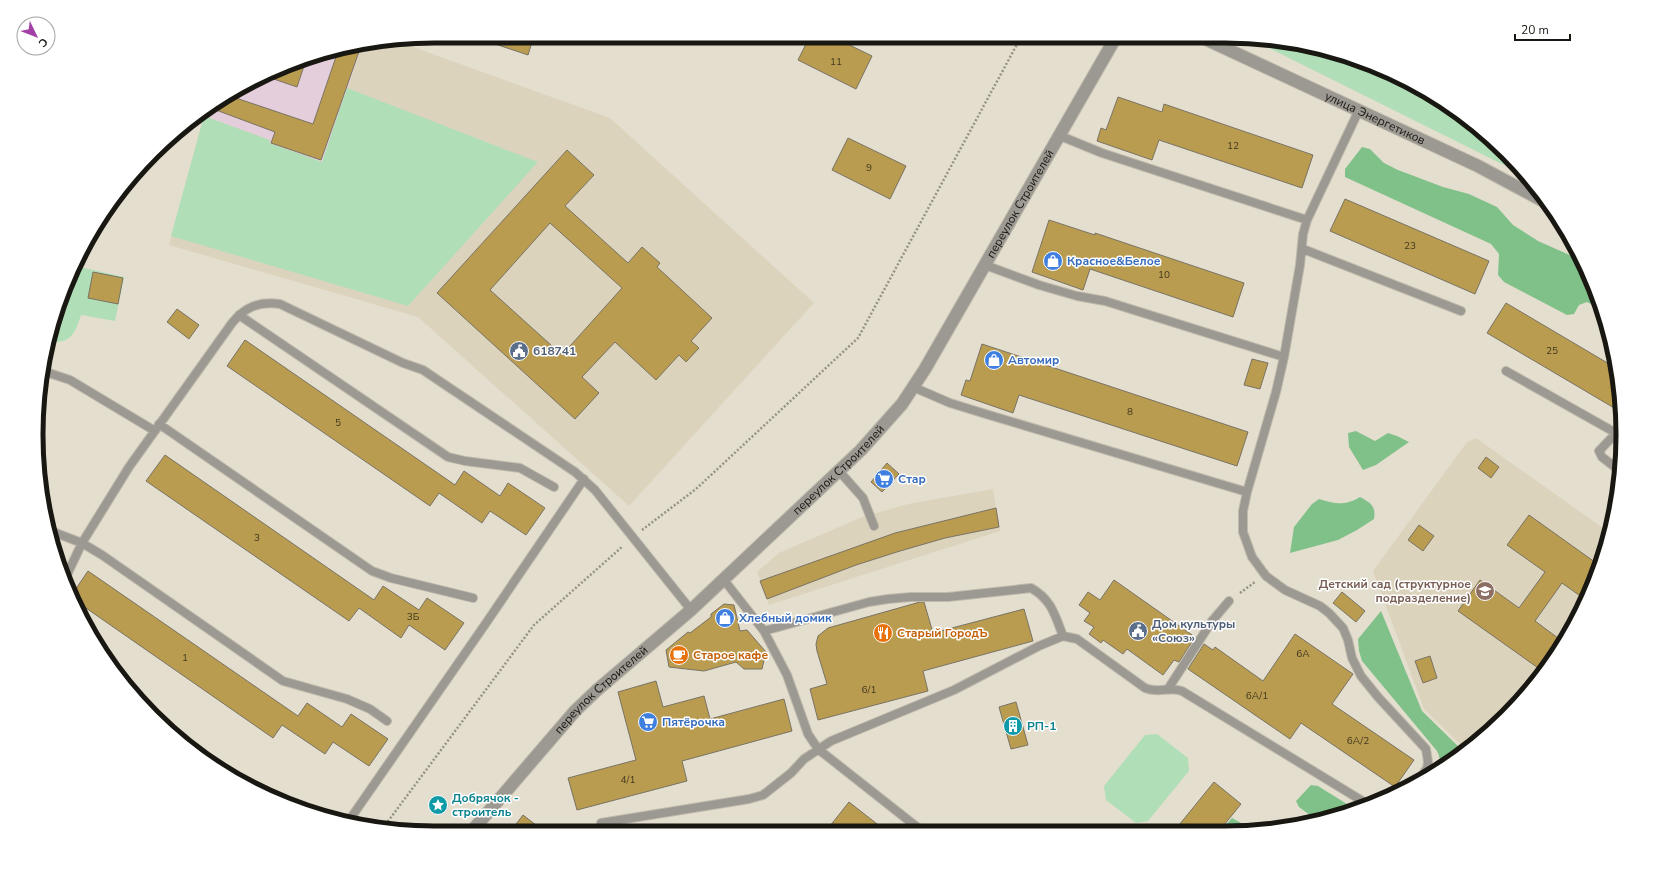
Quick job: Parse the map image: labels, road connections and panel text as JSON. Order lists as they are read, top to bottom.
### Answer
{
  "streets": {
    "street": ["улица Энергетиков", "переулок Строителей"]
  },
  "places": {
    "shop": ["Красное&Белое", "Автомир", "Хлебный домик"],
    "public building": ["618741", "Дом культуры «Союз»"],
    "supermarket": ["Стар", "Пятёрочка"],
    "school or university": ["Детский сад (структурное подразделение)"],
    "restaurant": ["Старый ГородЪ"],
    "cafe": ["Старое кафе"],
    "building": ["РП-1"],
    "place": ["Добрячок - строитель"]
  },
  "house_numbers": [
    "11",
    "12",
    "9",
    "23",
    "10",
    "25",
    "8",
    "5",
    "3",
    "3Б",
    "6А",
    "1",
    "6/1",
    "6А/1",
    "6А/2",
    "4/1"
  ],
  "scale_bar": "20 m",
  "north": "bottom right"
}
